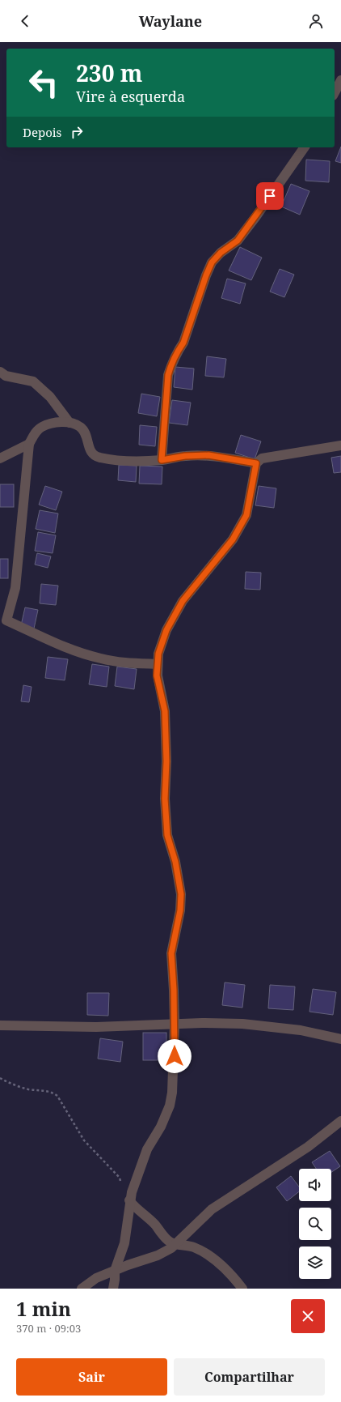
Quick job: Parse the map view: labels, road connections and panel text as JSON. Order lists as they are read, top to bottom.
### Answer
{
  "page": {
    "header": "Waylane",
    "turn": ["230 m", "Vire à esquerda"],
    "then": "Depois",
    "heading": ["1 min", "370 m · 09:03"],
    "buttons": ["Sair", "Compartilhar"]
  }
}
